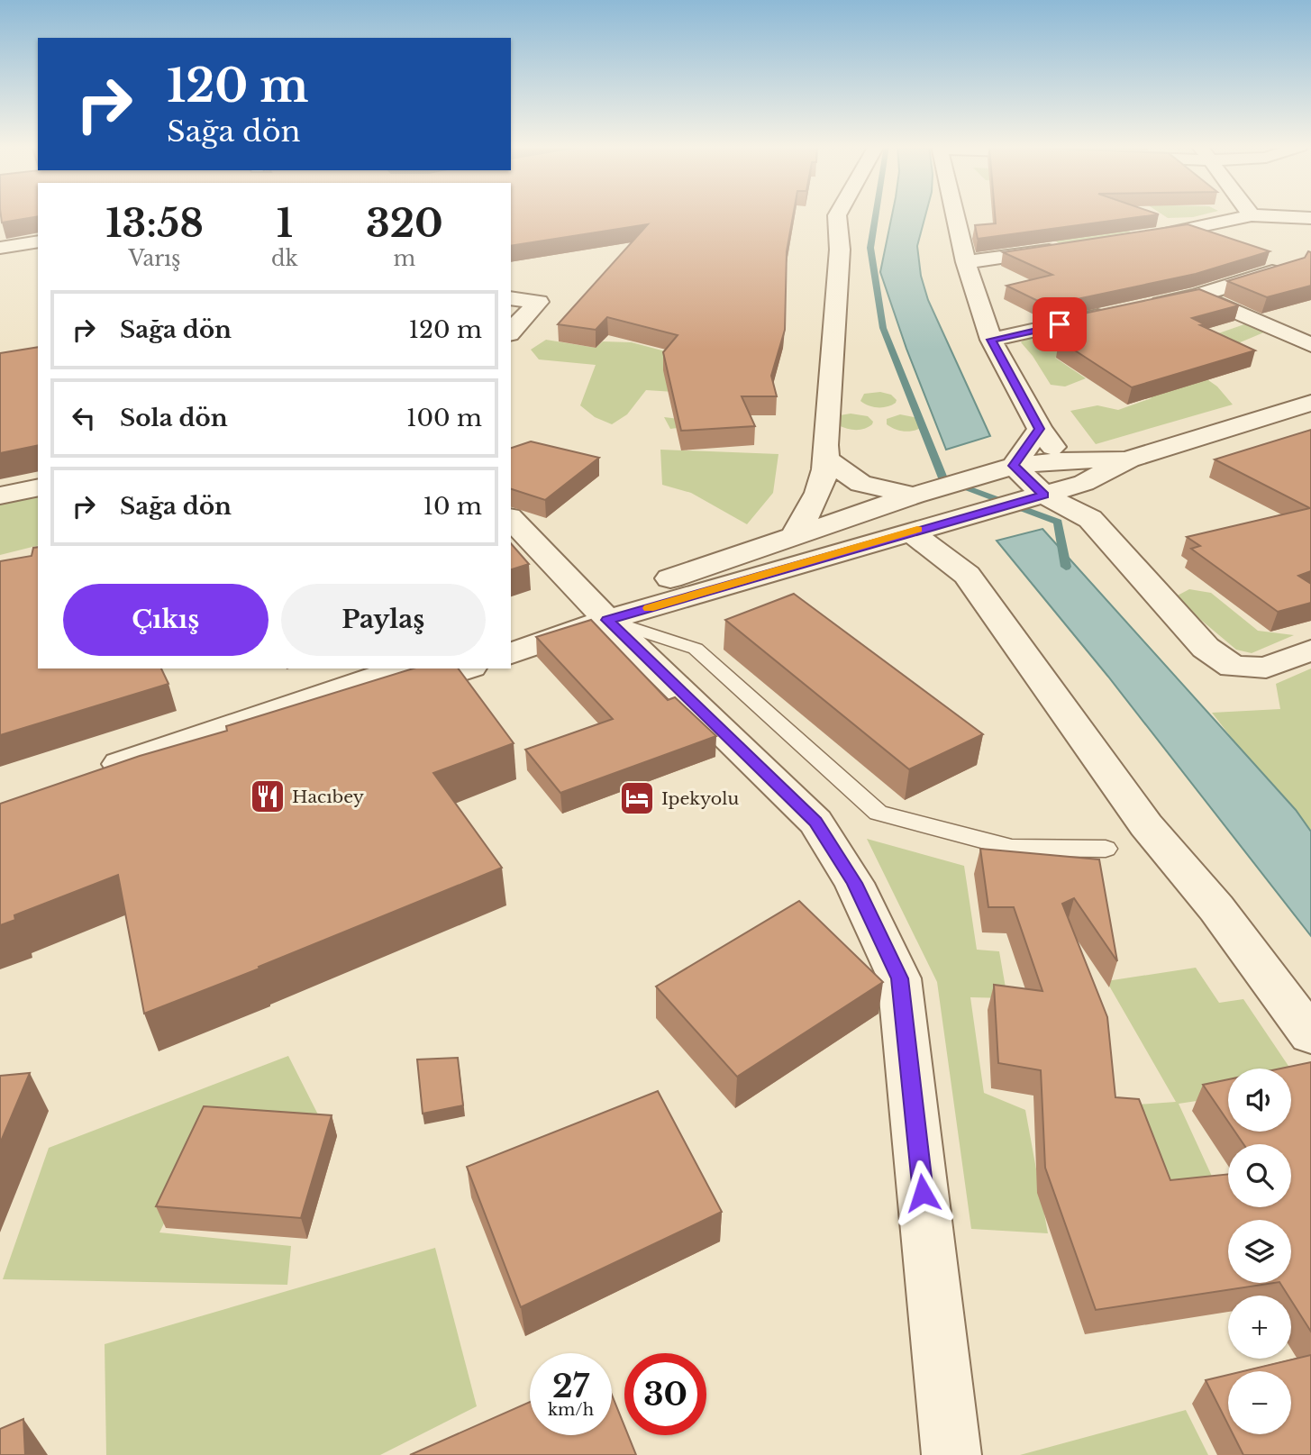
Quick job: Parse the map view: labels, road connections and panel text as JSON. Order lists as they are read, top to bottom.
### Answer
{
  "places": {
    "restaurant": ["Hacıbey"],
    "hotel": ["Ipekyolu"]
  },
  "page": {
    "turn": ["120 m", "Sağa dön"],
    "eta": [
      "13:58",
      "Varış",
      "1",
      "dk",
      "320",
      "m"
    ],
    "list": [
      {
        "name": "Sağa dön",
        "value": "120 m"
      },
      {
        "name": "Sola dön",
        "value": "100 m"
      },
      {
        "name": "Sağa dön",
        "value": "10 m"
      }
    ],
    "buttons": ["Çıkış", "Paylaş"],
    "map_buttons": ["+", "−"],
    "speed": "27 km/h",
    "limit": "30"
  }
}
